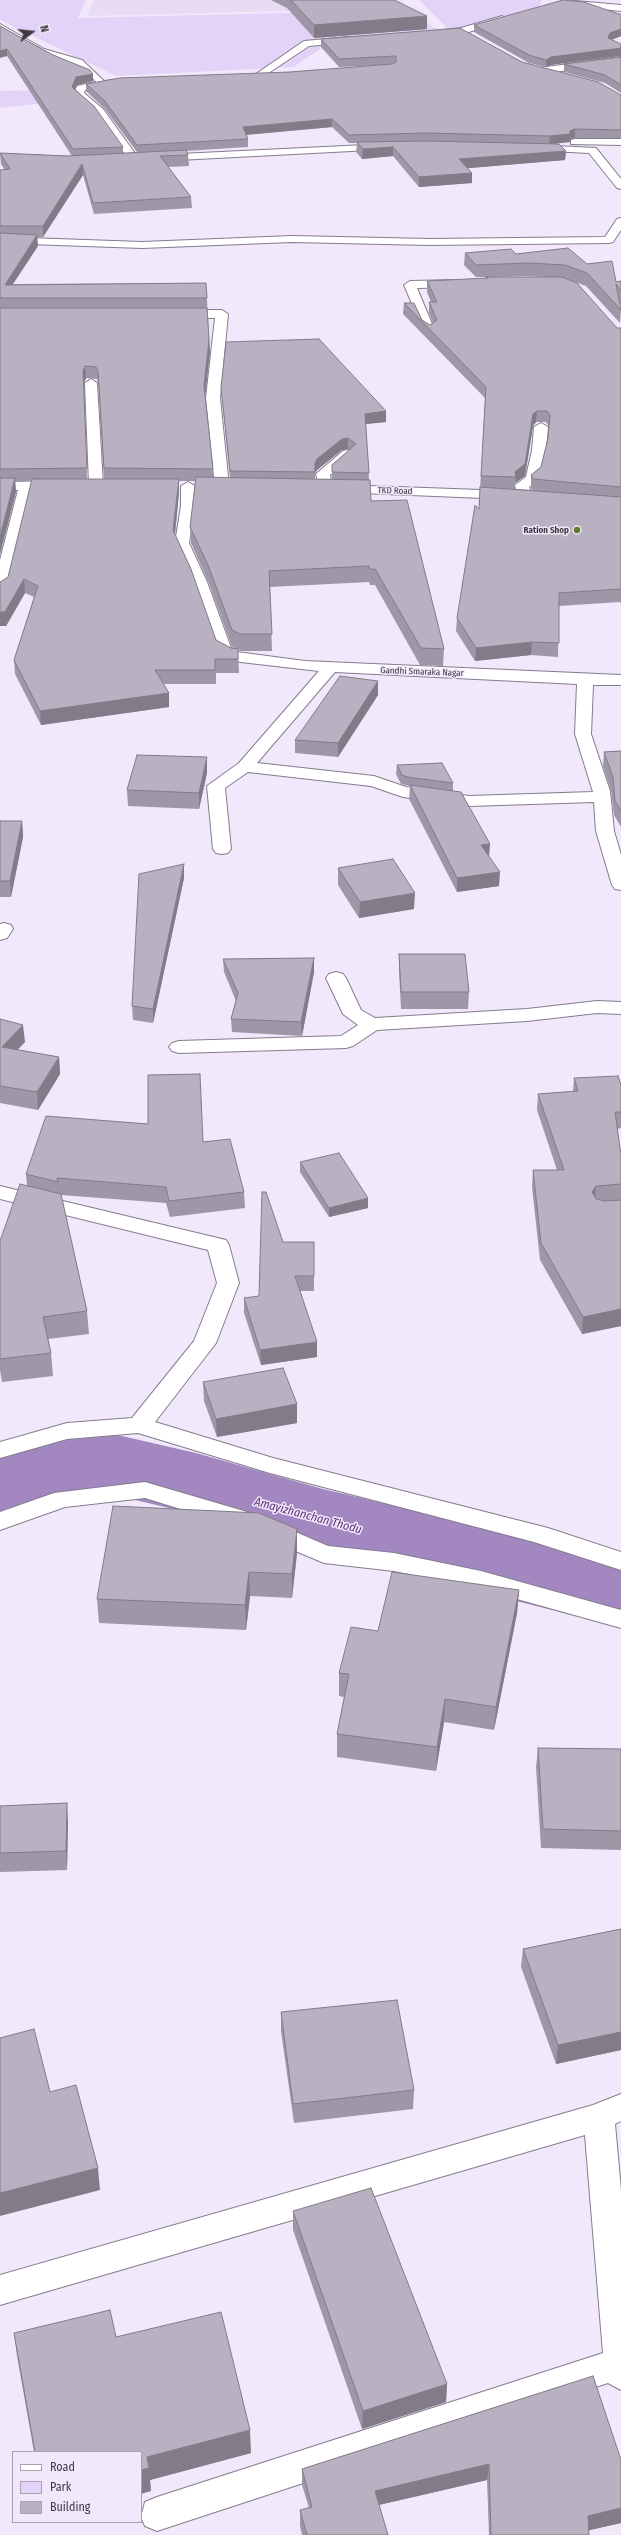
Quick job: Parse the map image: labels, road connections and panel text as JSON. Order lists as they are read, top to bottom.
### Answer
{
  "streets": {
    "street": ["TKD Road", "Gandhi Smaraka Nagar"]
  },
  "water": ["Amayizhanchan Thodu"],
  "places": ["Ration Shop"],
  "legend": ["Road", "Park", "Building"],
  "north": "right"
}
